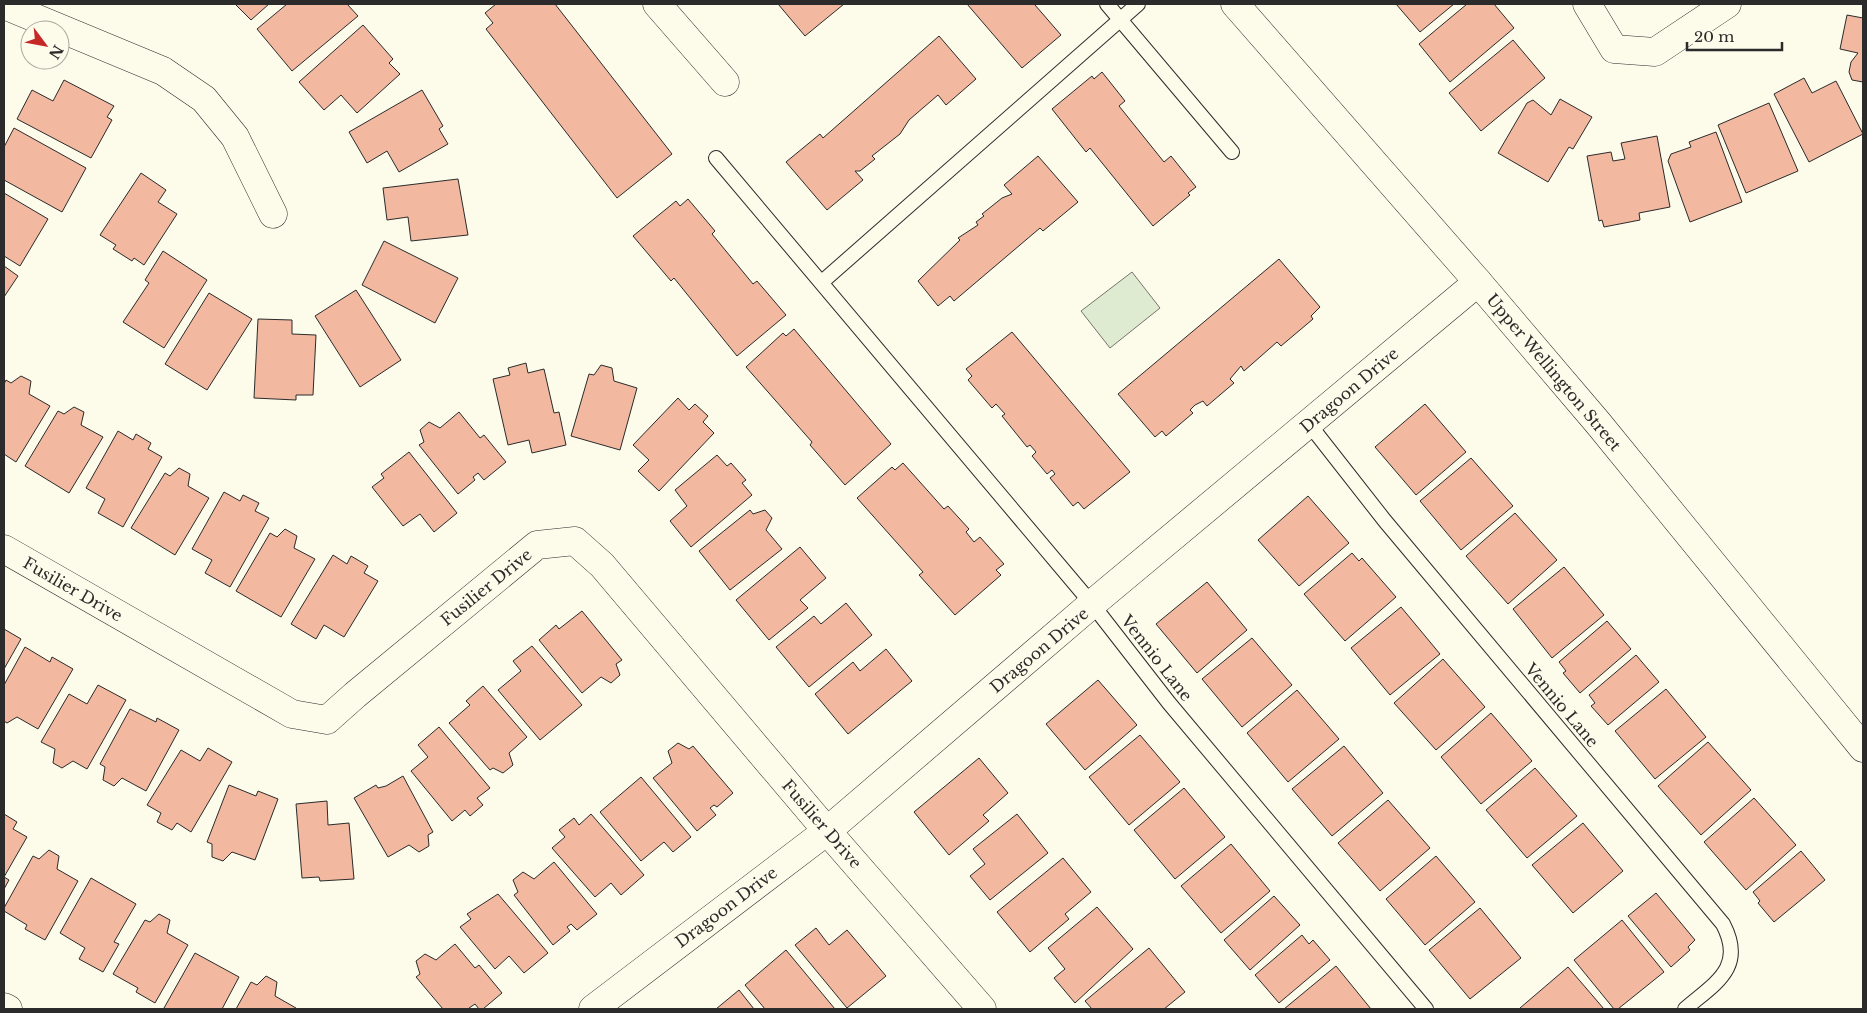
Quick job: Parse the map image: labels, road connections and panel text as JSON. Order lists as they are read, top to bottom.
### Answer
{
  "streets": {
    "street": ["Upper Wellington Street", "Dragoon Drive", "Fusilier Drive"],
    "lane": ["Vennio Lane"]
  },
  "crossings": [
    ["Upper Wellington Street", "Dragoon Drive"],
    ["Dragoon Drive", "Fusilier Drive"],
    ["Dragoon Drive", "Vennio Lane"]
  ],
  "scale_bar": "20 m",
  "north": "bottom right"
}
